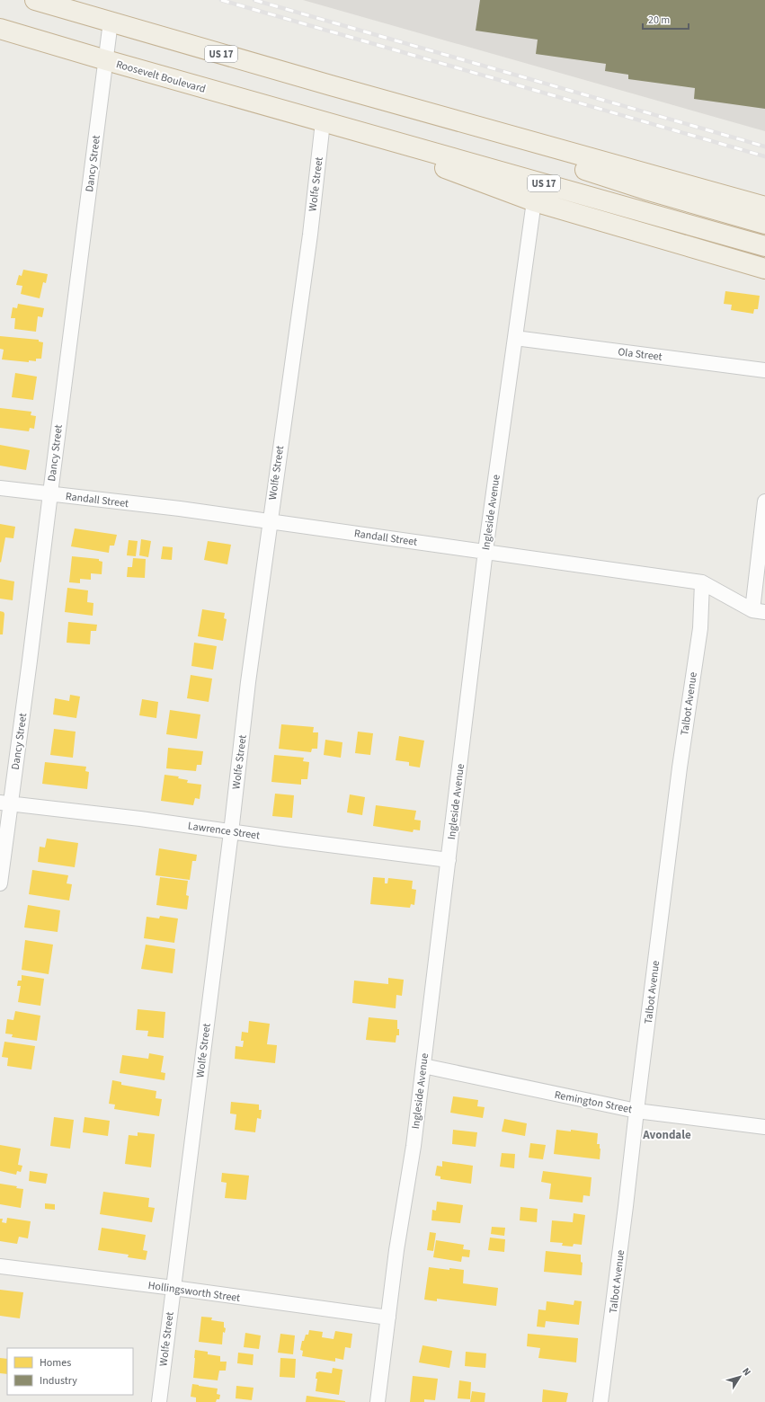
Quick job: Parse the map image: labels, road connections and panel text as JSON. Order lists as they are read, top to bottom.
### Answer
{
  "streets": {
    "highway": ["US 17", "Roosevelt Boulevard"],
    "street": [
      "Dancy Street",
      "Wolfe Street",
      "Ola Street",
      "Randall Street",
      "Ingleside Avenue",
      "Talbot Avenue",
      "Lawrence Street",
      "Remington Street",
      "Hollingsworth Street"
    ]
  },
  "crossings": [
    ["US 17", "Roosevelt Boulevard"],
    ["US 17", "Dancy Street"],
    ["US 17", "Wolfe Street"],
    ["Roosevelt Boulevard", "Dancy Street"],
    ["Roosevelt Boulevard", "Wolfe Street"],
    ["Dancy Street", "Randall Street"],
    ["Dancy Street", "Lawrence Street"],
    ["Wolfe Street", "Randall Street"],
    ["Wolfe Street", "Lawrence Street"],
    ["Wolfe Street", "Hollingsworth Street"],
    ["Ola Street", "Ingleside Avenue"],
    ["Randall Street", "Ingleside Avenue"],
    ["Randall Street", "Talbot Avenue"],
    ["Ingleside Avenue", "Lawrence Street"],
    ["Ingleside Avenue", "Remington Street"],
    ["Ingleside Avenue", "Hollingsworth Street"],
    ["Talbot Avenue", "Remington Street"]
  ],
  "districts": ["Avondale"],
  "legend": ["Homes", "Industry"],
  "scale_bar": "20 m",
  "north": "top right"
}
